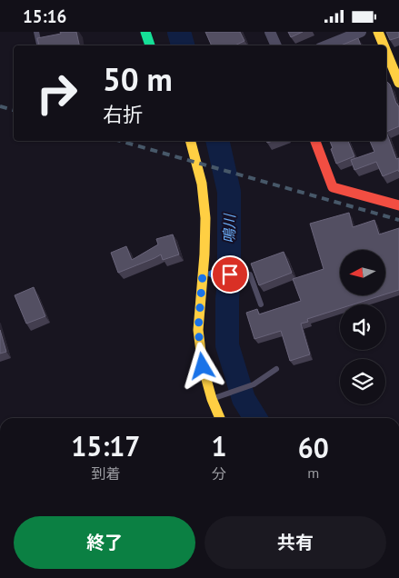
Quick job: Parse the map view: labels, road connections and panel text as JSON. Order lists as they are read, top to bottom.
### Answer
{
  "water": ["鳴川"],
  "north": "left",
  "page": {
    "status": "15:16",
    "turn": ["50 m", "右折"],
    "eta": [
      "15:17",
      "到着",
      "1",
      "分",
      "60",
      "m"
    ],
    "buttons": ["終了", "共有"]
  }
}
